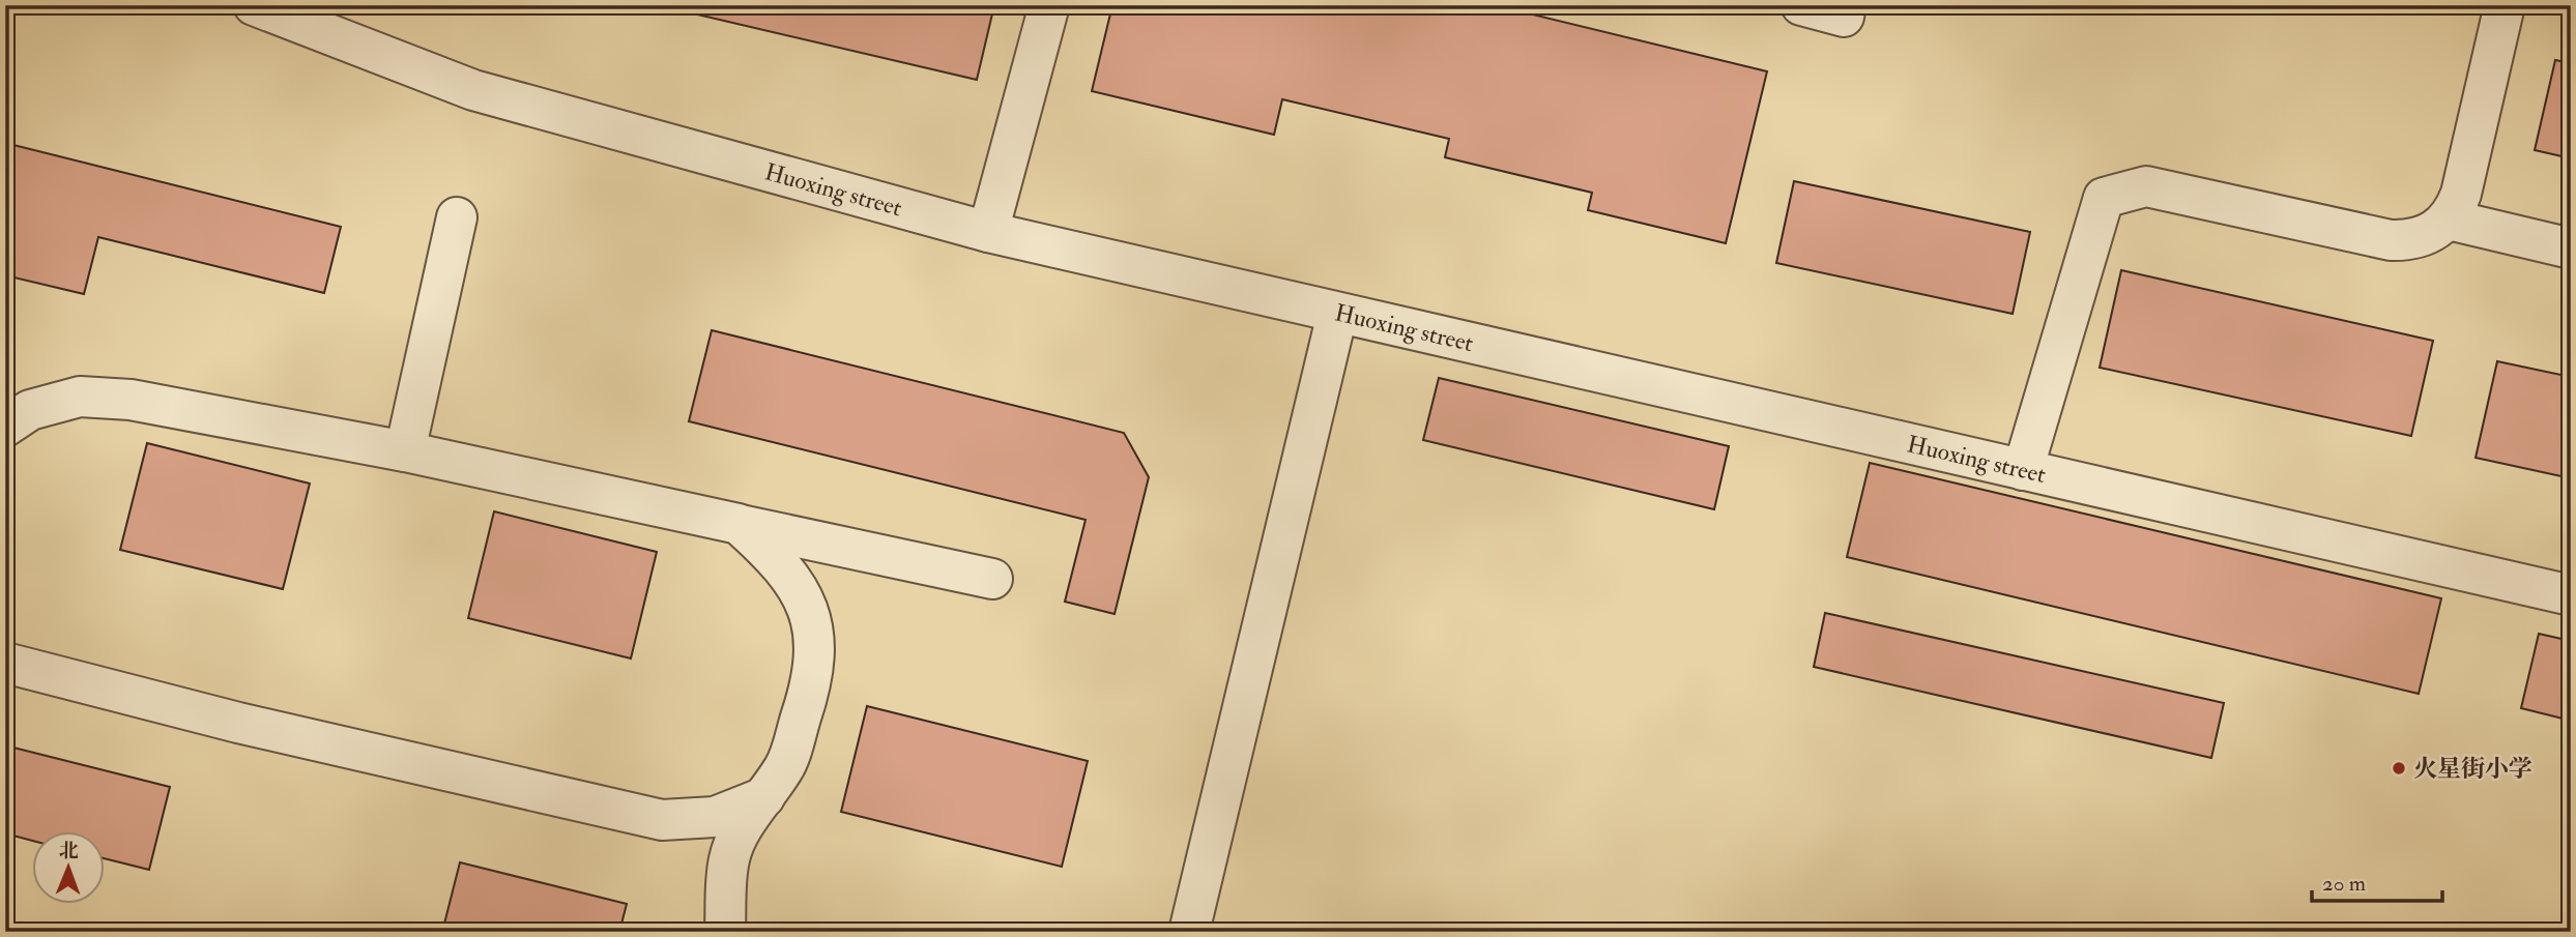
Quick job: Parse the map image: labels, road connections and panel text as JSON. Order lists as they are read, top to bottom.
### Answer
{
  "streets": {
    "street": ["Huoxing street"]
  },
  "places": ["火星街小学"],
  "scale_bar": "20 m",
  "north": "top"
}
